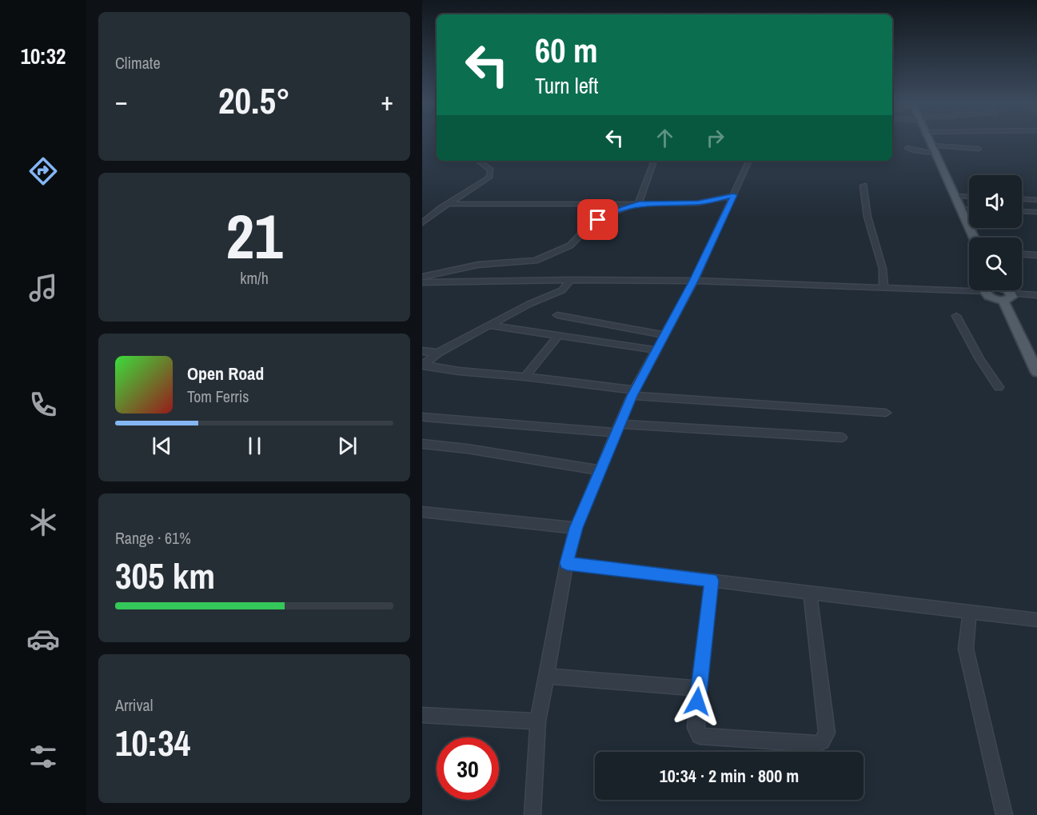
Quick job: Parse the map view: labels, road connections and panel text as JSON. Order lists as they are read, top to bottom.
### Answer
{
  "page": {
    "tabs": "10:32",
    "tile": [
      "Climate",
      ["21", "km/h"],
      ["Range · 61%", "305 km"],
      ["Arrival", "10:34"]
    ],
    "turn": ["60 m", "Turn left"],
    "heat": ["−", "20.5°", "+"],
    "song": ["Open Road", "Tom Ferris"],
    "limit": "30",
    "trip": "10:34 · 2 min · 800 m"
  }
}
